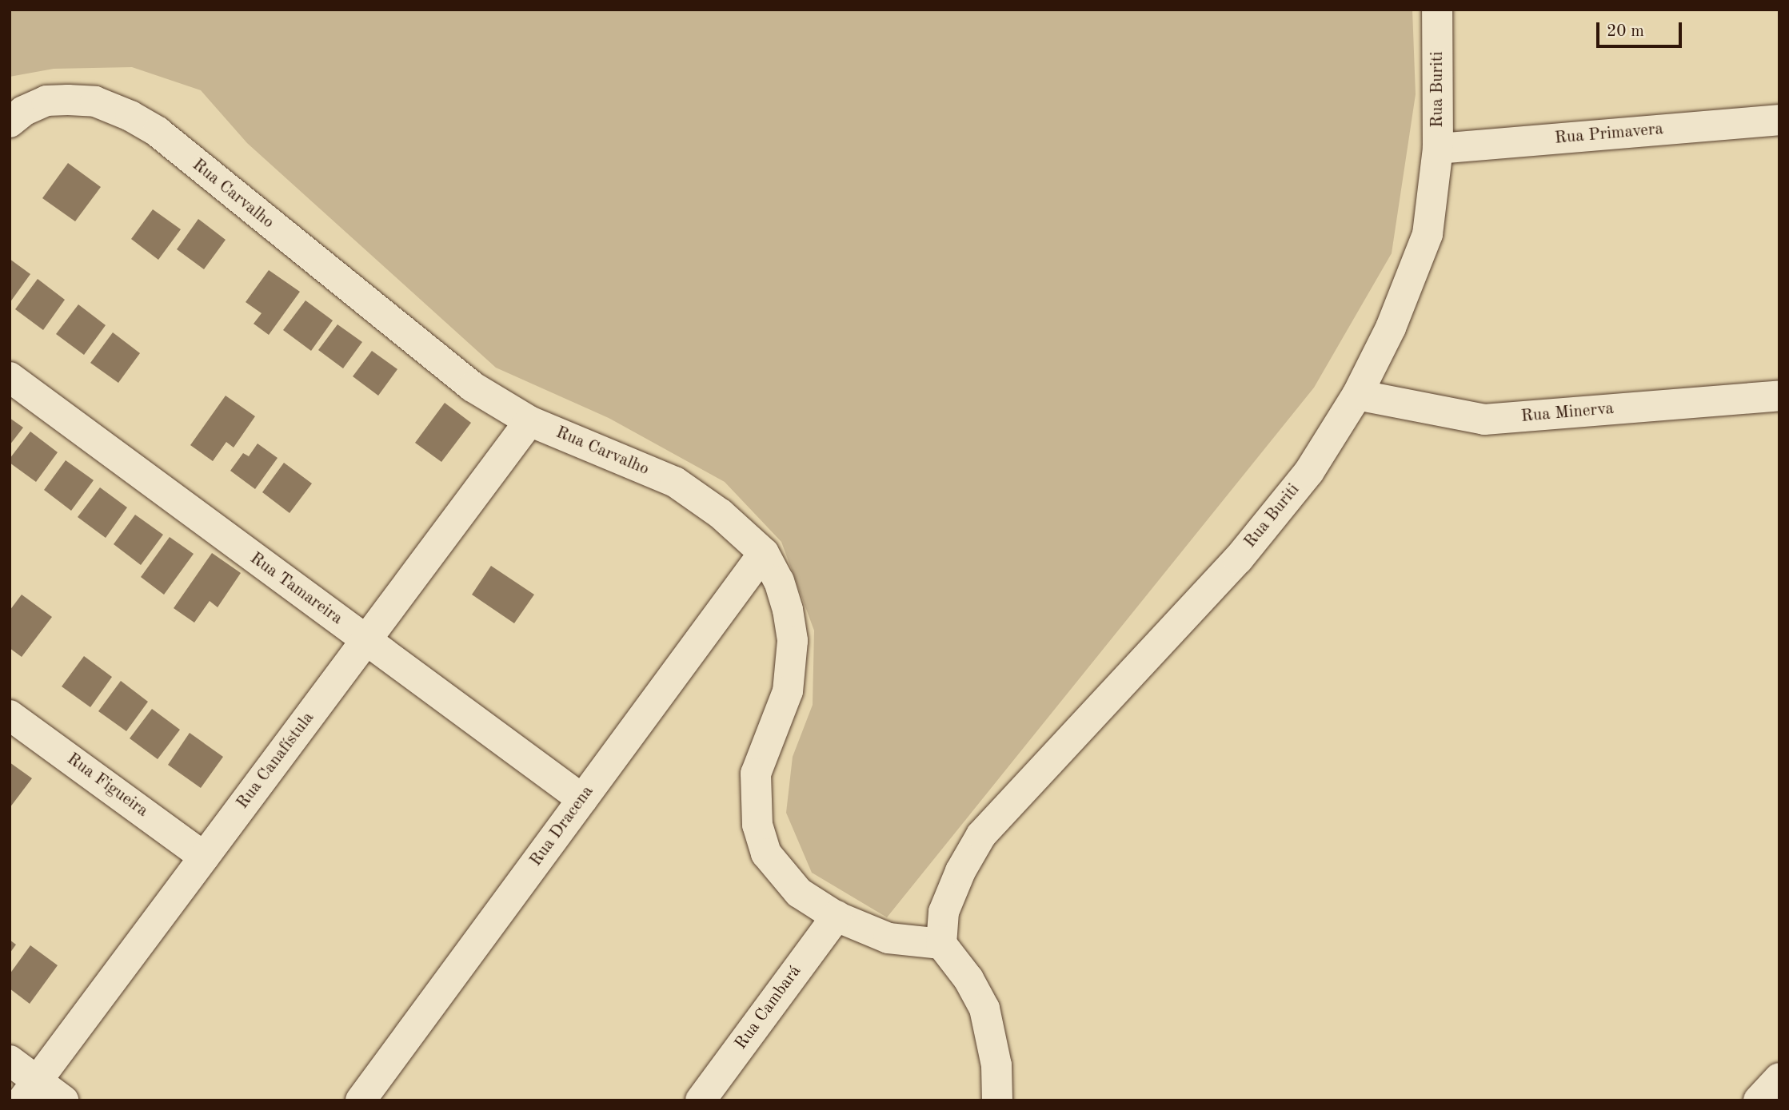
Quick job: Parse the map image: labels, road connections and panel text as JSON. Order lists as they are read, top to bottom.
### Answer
{
  "streets": {
    "street": [
      "Rua Buriti",
      "Rua Primavera",
      "Rua Carvalho",
      "Rua Minerva",
      "Rua Tamareira",
      "Rua Canafístula",
      "Rua Figueira",
      "Rua Dracena",
      "Rua Cambará"
    ]
  },
  "crossings": [
    ["Rua Buriti", "Rua Primavera"],
    ["Rua Buriti", "Rua Carvalho"],
    ["Rua Buriti", "Rua Minerva"],
    ["Rua Carvalho", "Rua Canafístula"],
    ["Rua Carvalho", "Rua Dracena"],
    ["Rua Carvalho", "Rua Cambará"],
    ["Rua Tamareira", "Rua Canafístula"],
    ["Rua Tamareira", "Rua Dracena"],
    ["Rua Canafístula", "Rua Figueira"]
  ],
  "scale_bar": "20 m"
}
